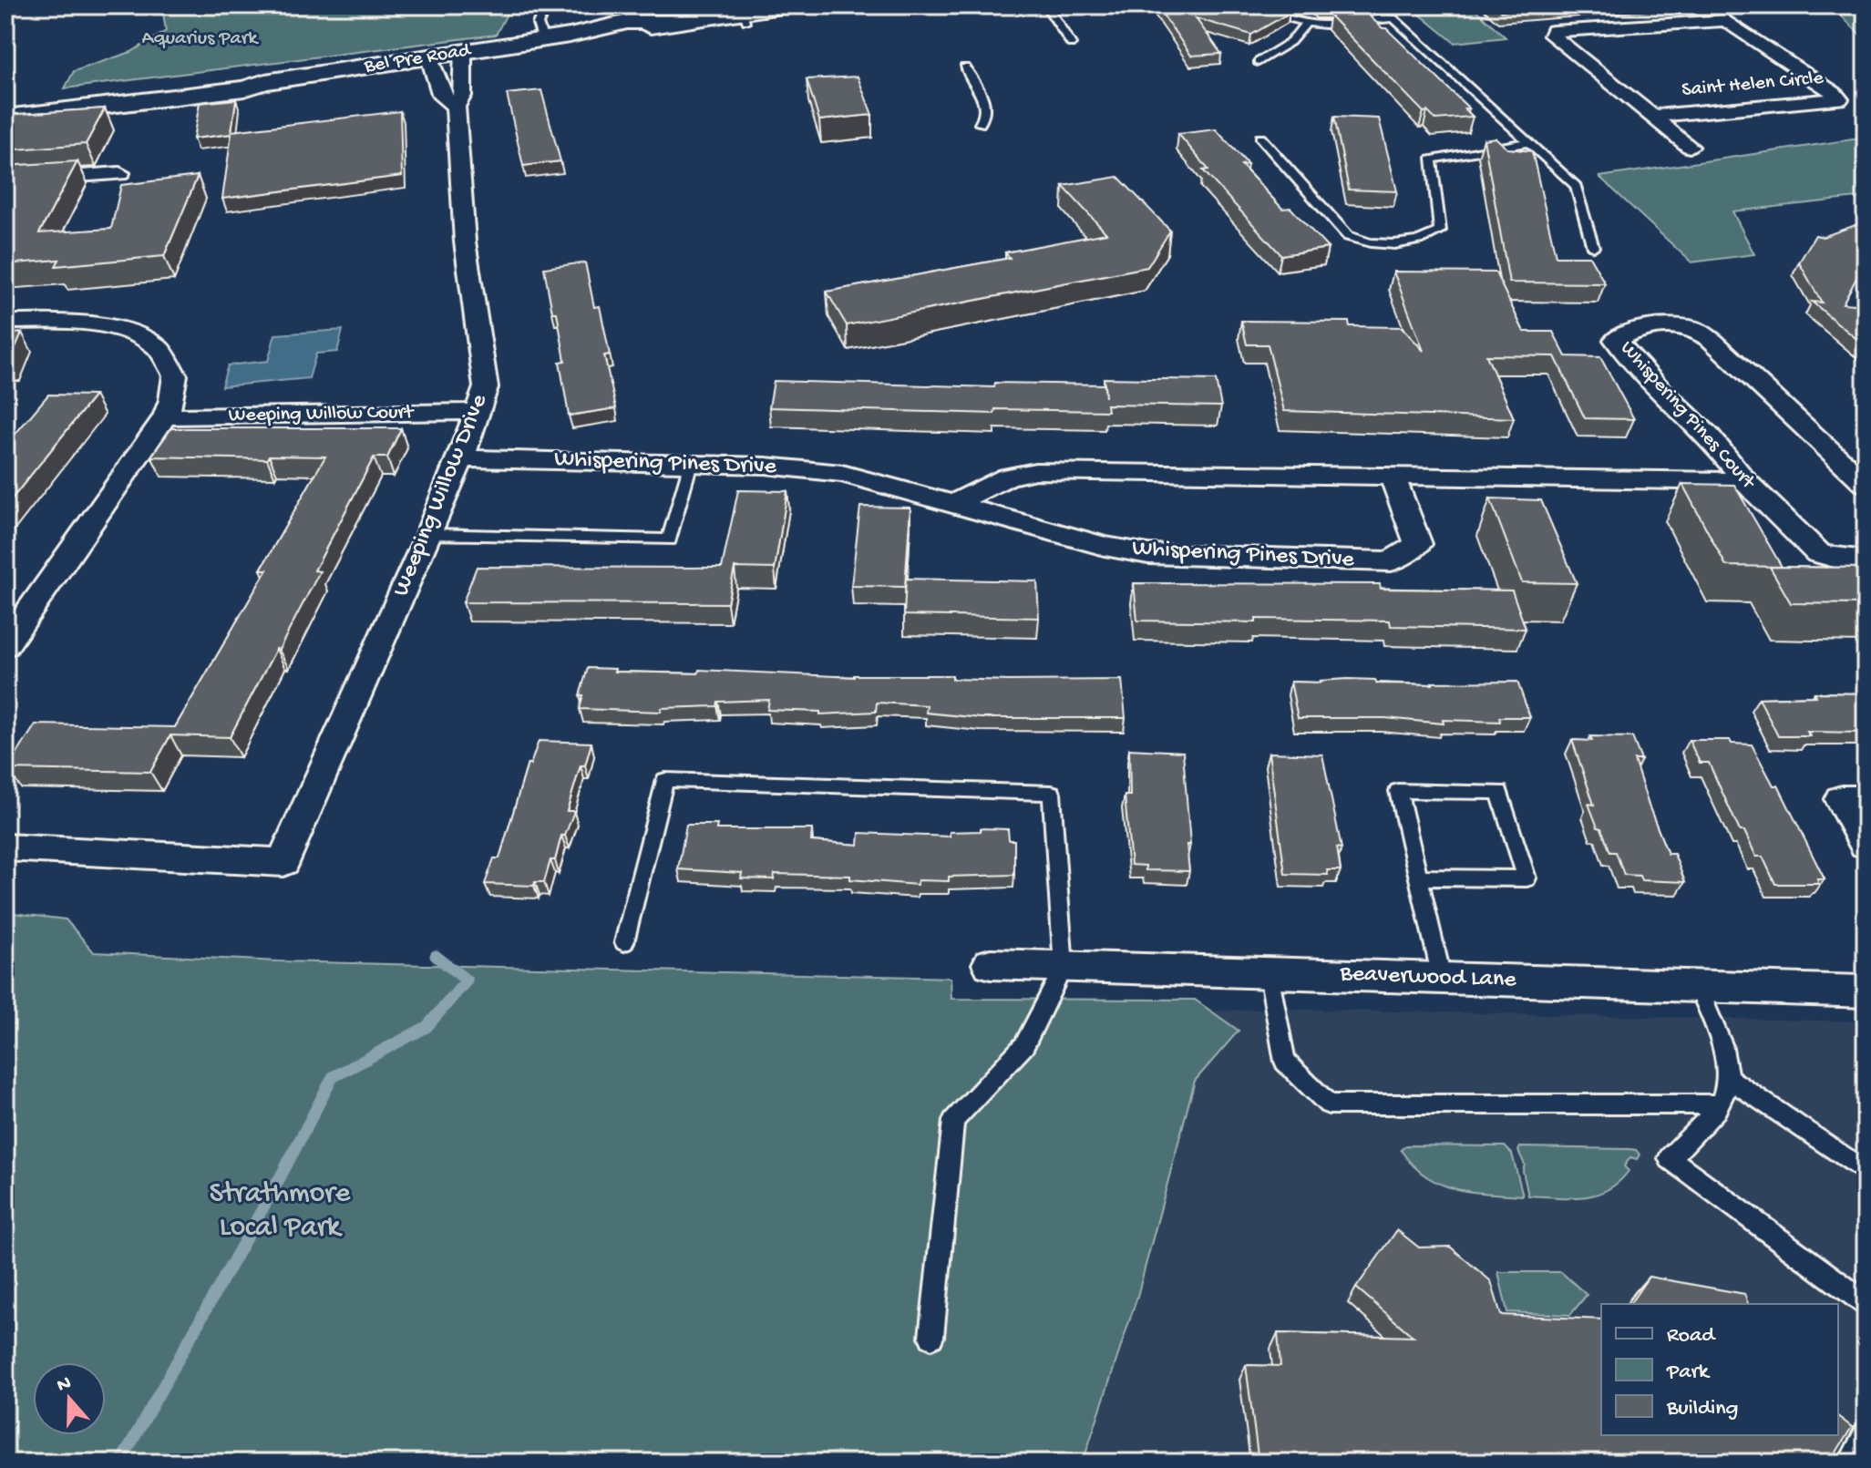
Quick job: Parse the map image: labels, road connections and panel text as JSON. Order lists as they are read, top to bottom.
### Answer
{
  "streets": {
    "main road": ["Bel Pre Road"],
    "street": [
      "Saint Helen Circle",
      "Weeping Willow Court",
      "Whispering Pines Court",
      "Whispering Pines Drive",
      "Weeping Willow Drive",
      "Beaverwood Lane"
    ]
  },
  "crossings": [
    ["Bel Pre Road", "Weeping Willow Drive"],
    ["Weeping Willow Court", "Weeping Willow Drive"],
    ["Whispering Pines Drive", "Weeping Willow Drive"]
  ],
  "parks": ["Aquarius Park", "Strathmore Local Park"],
  "legend": ["Road", "Park", "Building"],
  "north": "top"
}
